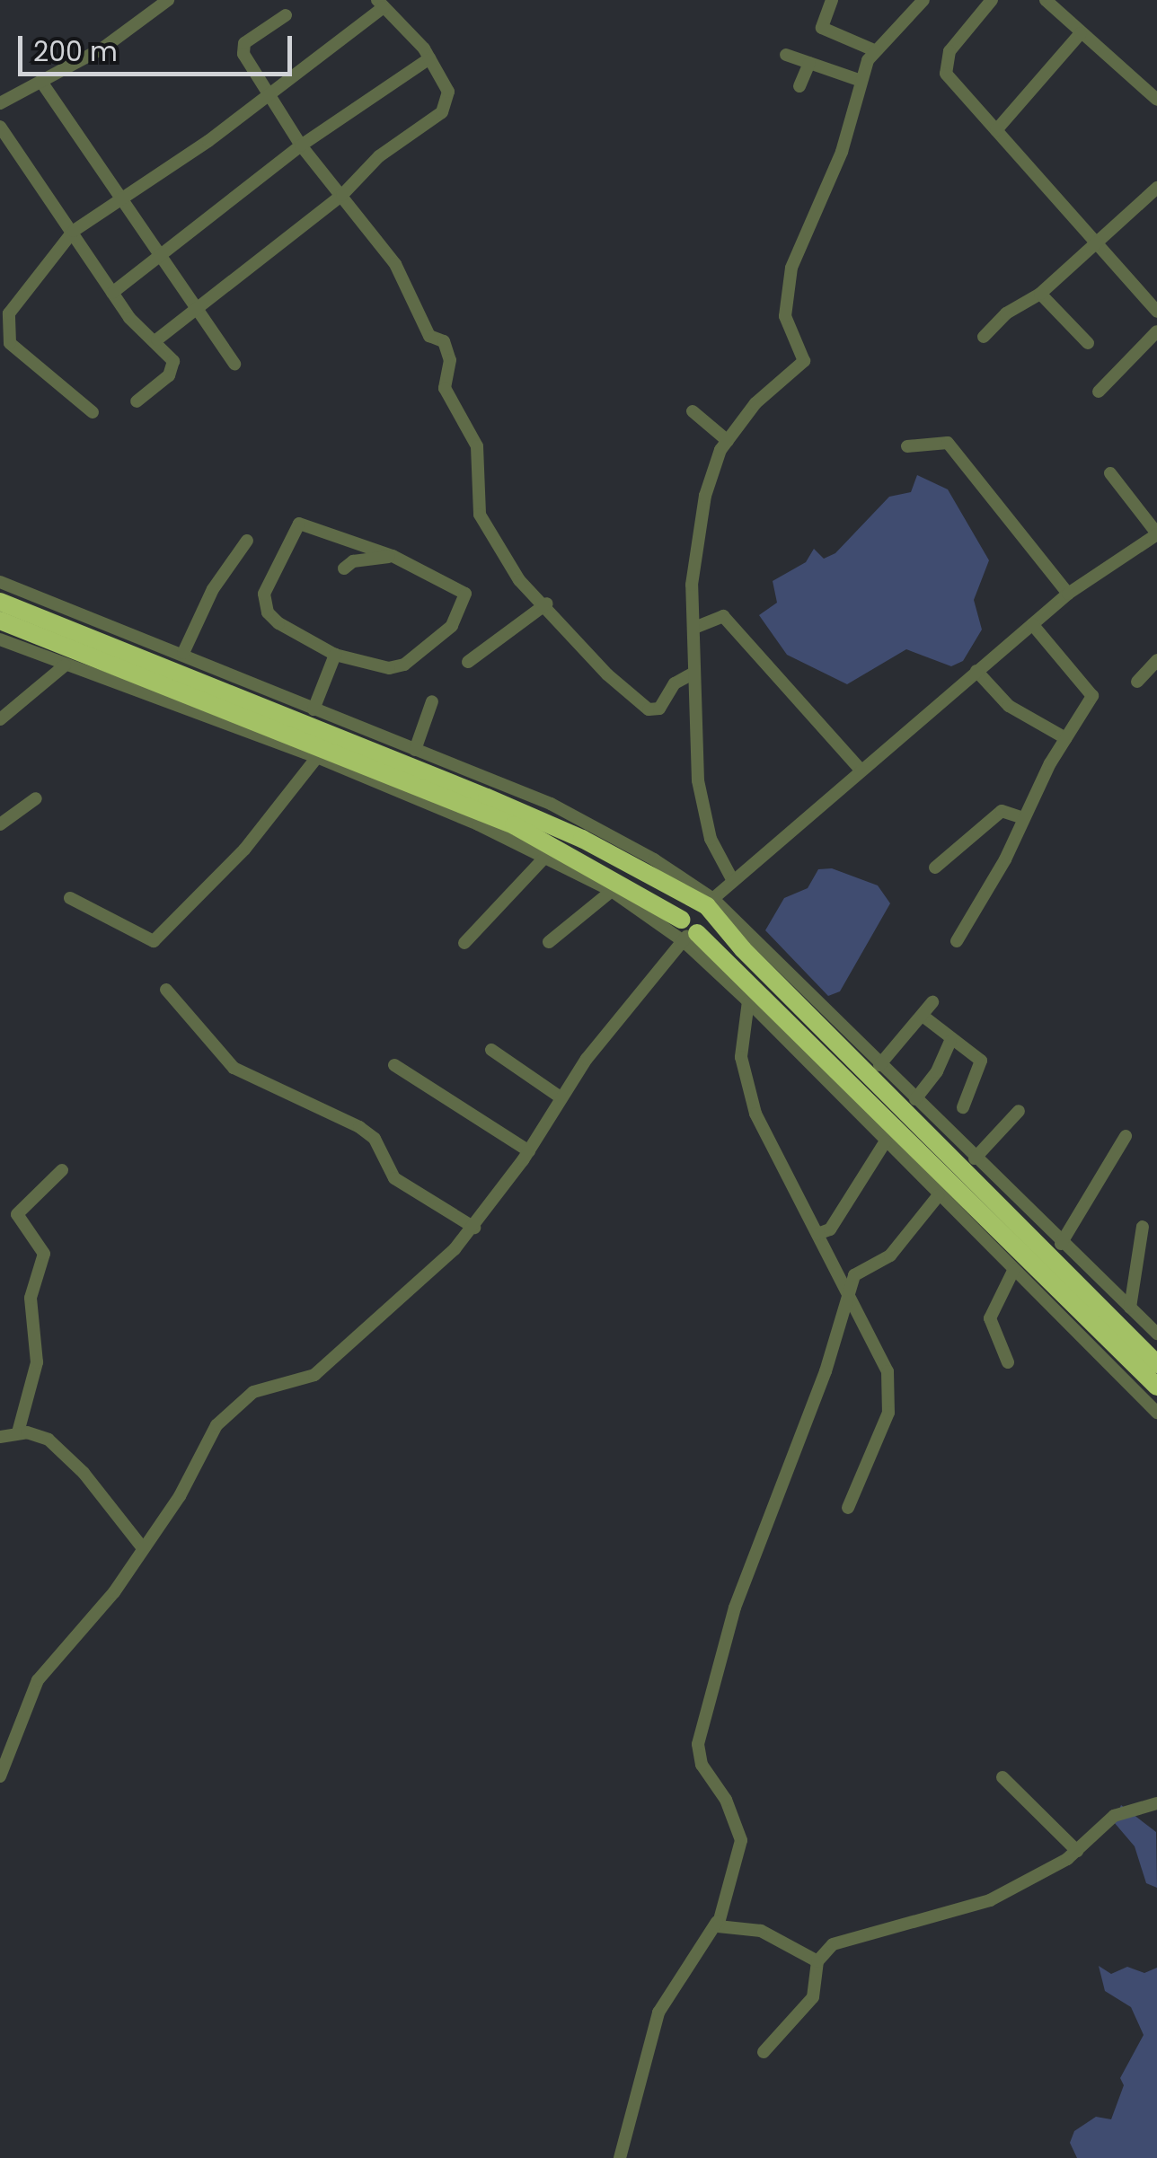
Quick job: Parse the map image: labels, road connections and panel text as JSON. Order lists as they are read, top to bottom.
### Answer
{
  "scale_bar": "200 m"
}
